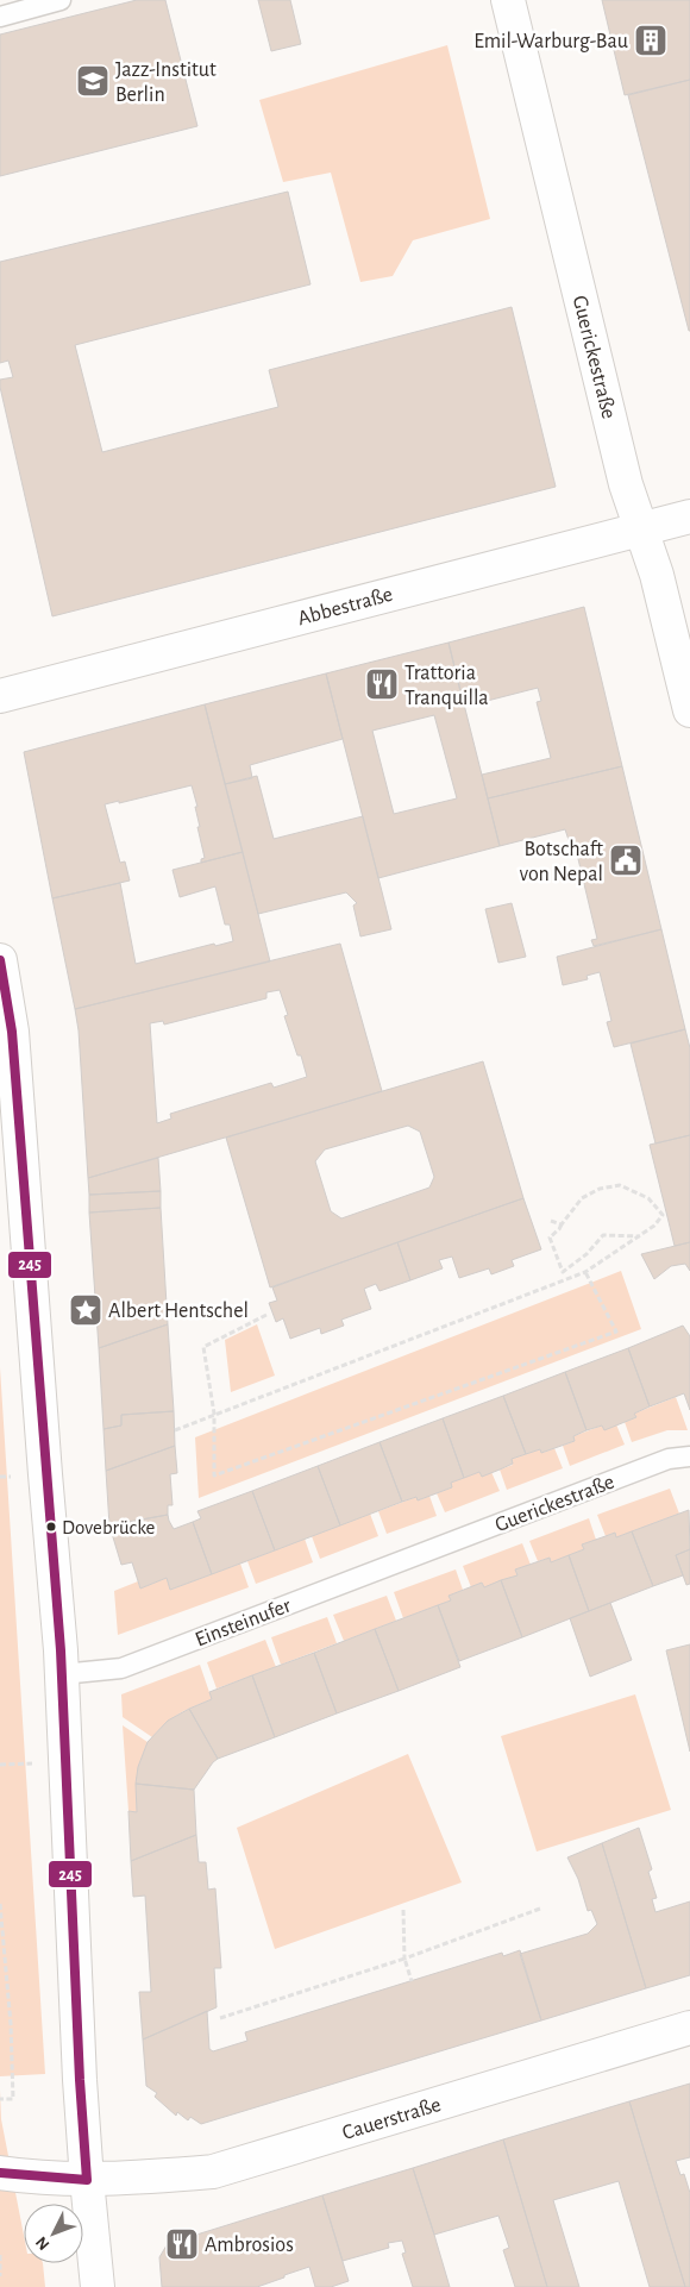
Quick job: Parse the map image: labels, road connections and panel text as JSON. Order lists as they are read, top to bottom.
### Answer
{
  "streets": {
    "street": ["Guerickestraße", "Abbestraße", "Cauerstraße"],
    "lane": ["Einsteinufer"]
  },
  "crossings": [
    ["Guerickestraße", "Abbestraße"],
    ["Guerickestraße", "Einsteinufer"]
  ],
  "places": {
    "building": ["Emil-Warburg-Bau"],
    "school or university": ["Jazz-Institut Berlin"],
    "restaurant": ["Trattoria Tranquilla", "Ambrosios"],
    "public building": ["Botschaft von Nepal"],
    "place": ["Albert Hentschel"],
    "other": ["Dovebrücke"]
  },
  "lines": ["transit line 245"],
  "north": "bottom left"
}
